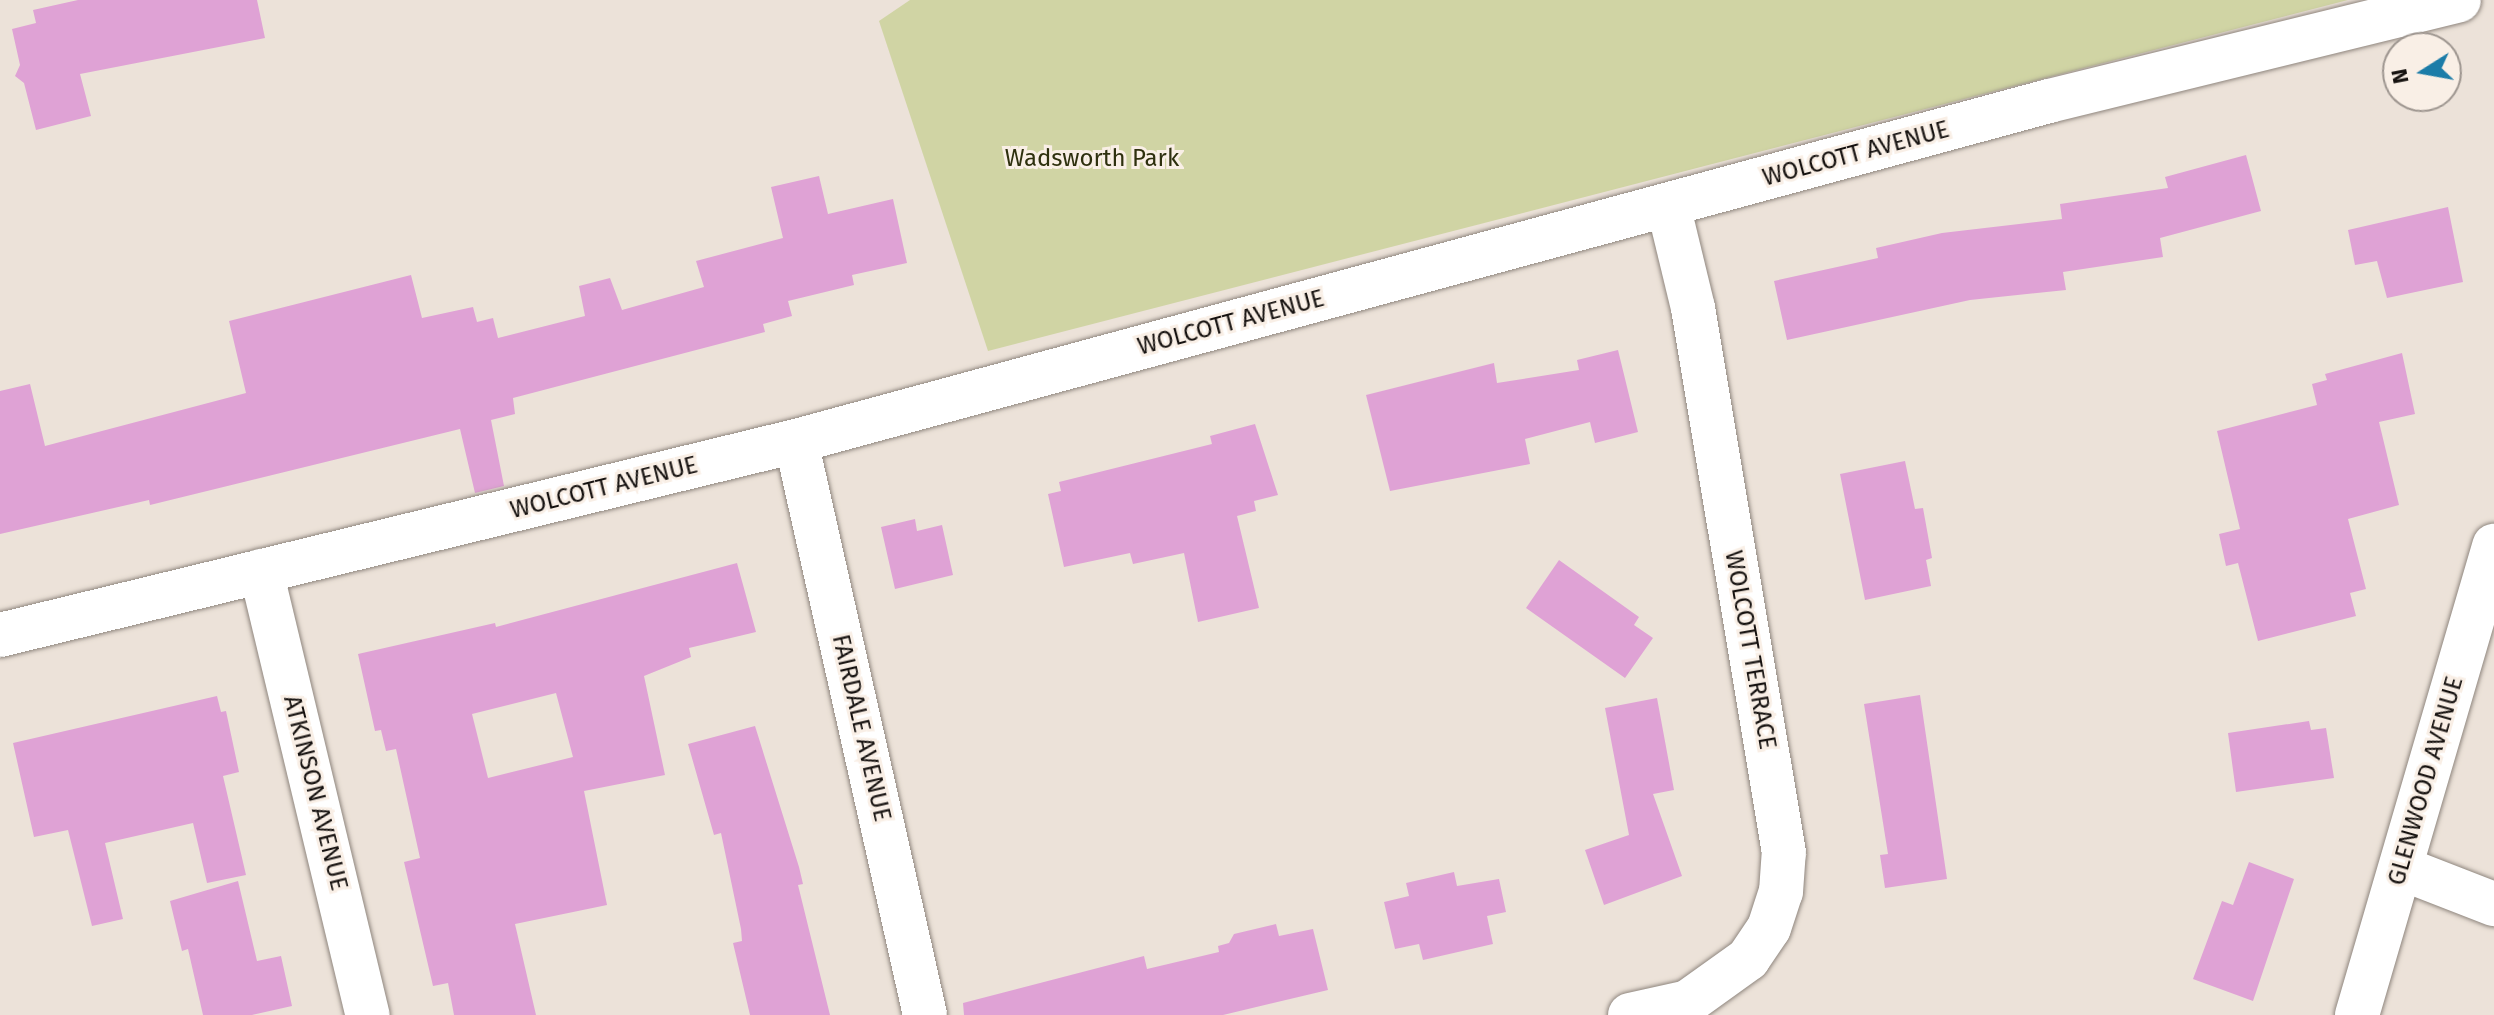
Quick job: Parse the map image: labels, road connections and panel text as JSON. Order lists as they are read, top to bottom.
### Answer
{
  "streets": {
    "street": [
      "WOLCOTT AVENUE",
      "WOLCOTT TERRACE",
      "FAIRDALE AVENUE",
      "GLENWOOD AVENUE",
      "ATKINSON AVENUE"
    ]
  },
  "crossings": [
    ["WOLCOTT AVENUE", "WOLCOTT TERRACE"],
    ["WOLCOTT AVENUE", "FAIRDALE AVENUE"],
    ["WOLCOTT AVENUE", "ATKINSON AVENUE"]
  ],
  "parks": ["Wadsworth Park"],
  "north": "left"
}
